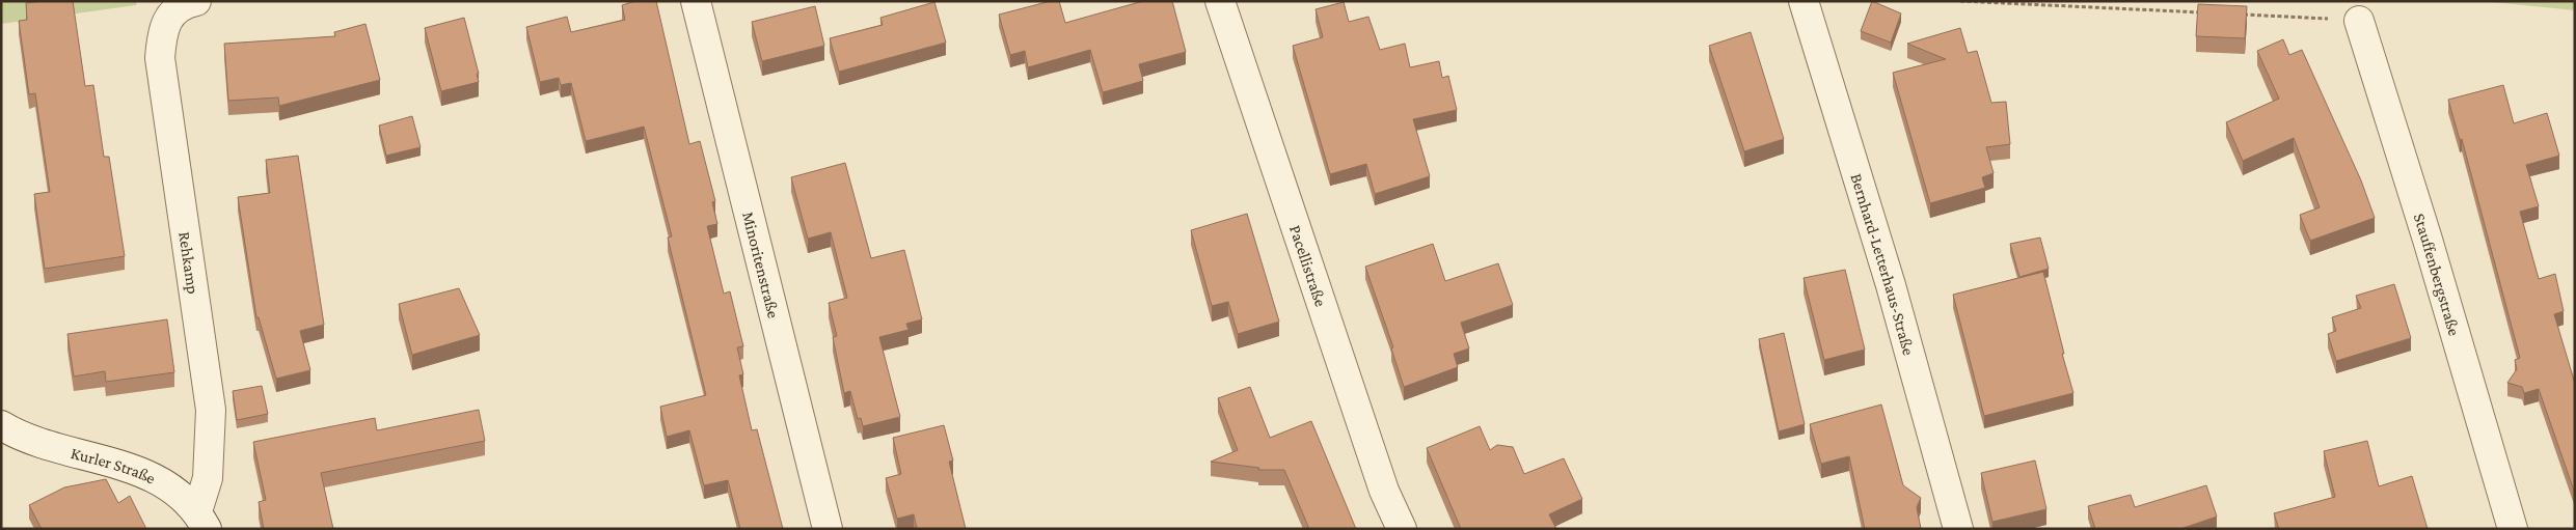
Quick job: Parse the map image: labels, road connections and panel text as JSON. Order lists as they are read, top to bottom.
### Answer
{
  "streets": {
    "street": [
      "Rehkamp",
      "Bernhard-Letterhaus-Straße",
      "Minoritenstraße",
      "Pacellistraße",
      "Stauffenbergstraße",
      "Kurler Straße"
    ]
  },
  "crossings": [
    ["Rehkamp", "Kurler Straße"]
  ]
}
